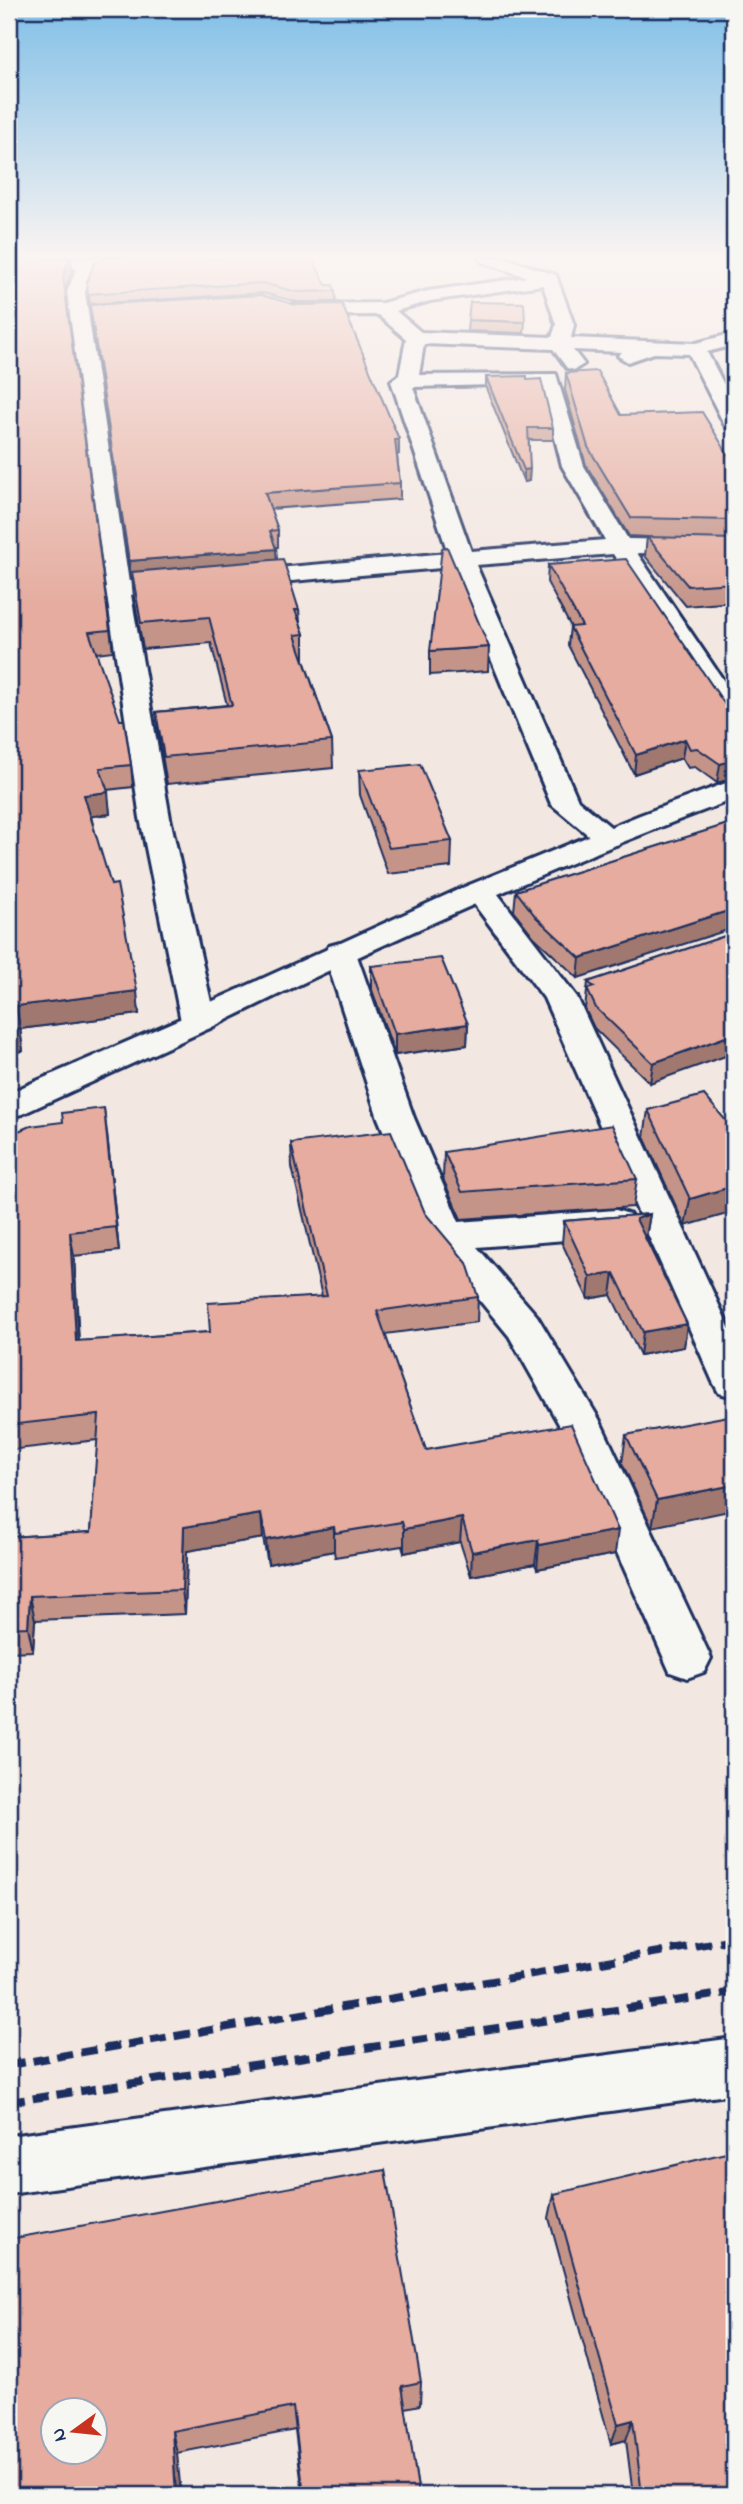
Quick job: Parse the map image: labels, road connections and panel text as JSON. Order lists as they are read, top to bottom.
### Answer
{
  "north": "left"
}
